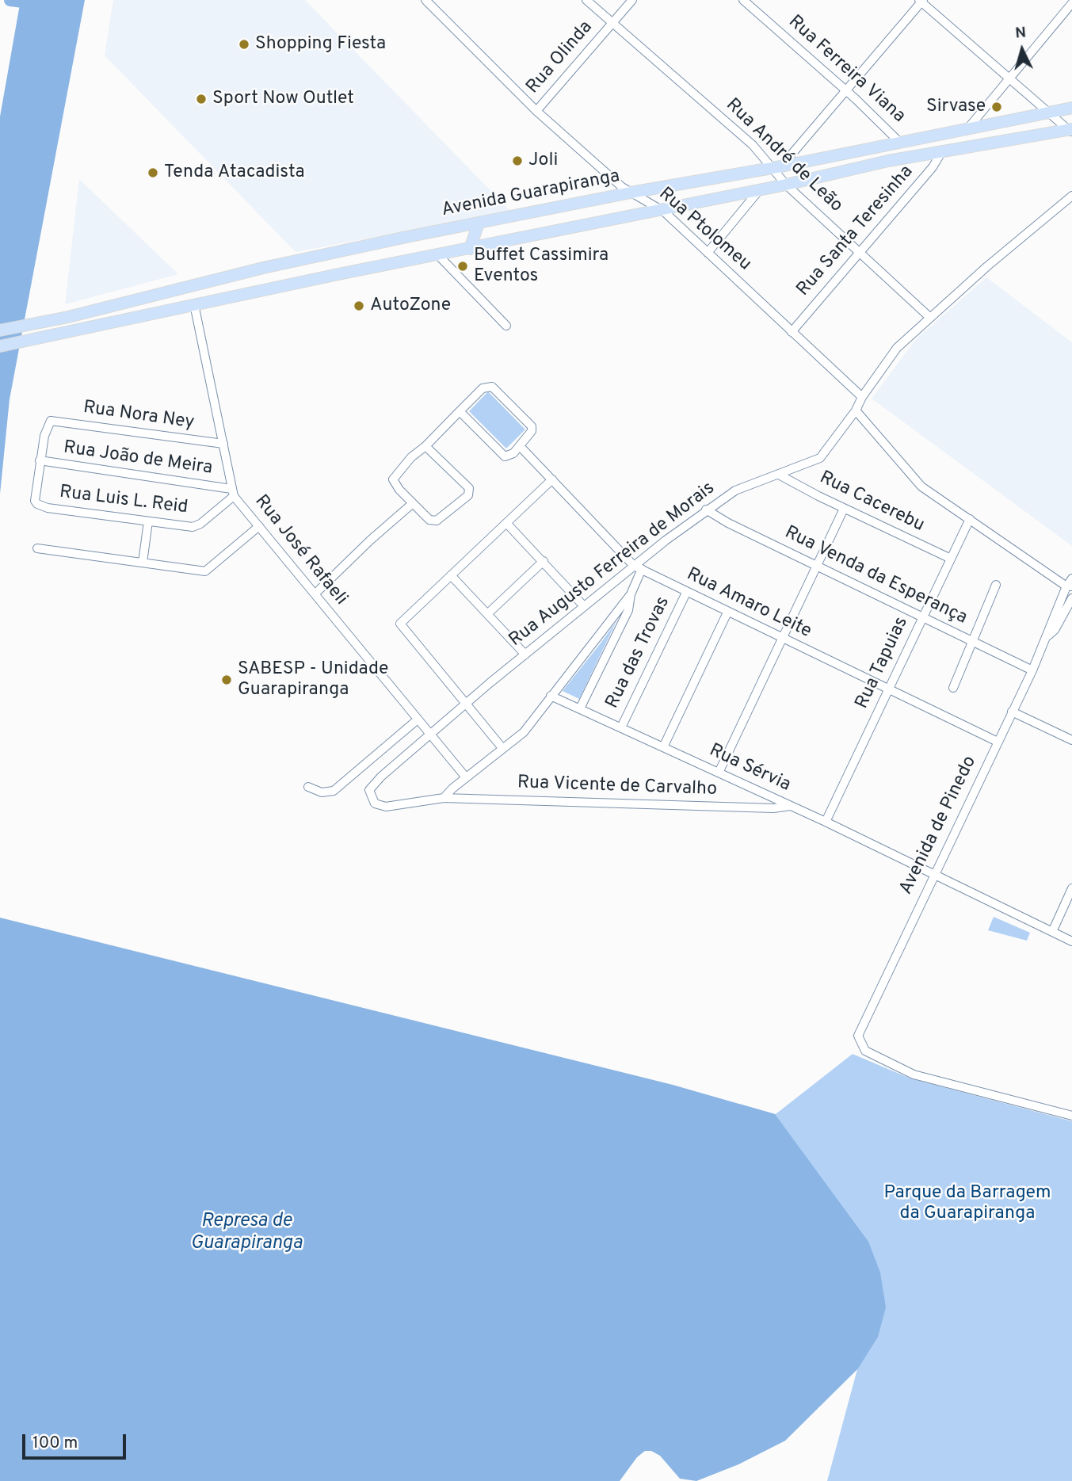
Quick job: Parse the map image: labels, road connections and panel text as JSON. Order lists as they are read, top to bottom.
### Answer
{
  "streets": {
    "main road": ["Avenida Guarapiranga"],
    "street": [
      "Rua Olinda",
      "Rua Ferreira Viana",
      "Rua André de Leão",
      "Rua Ptolomeu",
      "Rua Santa Teresinha",
      "Rua Nora Ney",
      "Rua João de Meira",
      "Rua Luis L. Reid",
      "Rua Cacerebu",
      "Rua José Rafaeli",
      "Rua Augusto Ferreira de Morais",
      "Rua Venda da Esperança",
      "Rua Amaro Leite",
      "Rua das Trovas",
      "Rua Tapuias",
      "Rua Sérvia",
      "Rua Vicente de Carvalho",
      "Avenida de Pinedo"
    ]
  },
  "crossings": [
    ["Rua Olinda", "Rua André de Leão"],
    ["Rua Olinda", "Rua Ptolomeu"],
    ["Rua Ferreira Viana", "Avenida Guarapiranga"],
    ["Rua André de Leão", "Avenida Guarapiranga"],
    ["Rua André de Leão", "Rua Santa Teresinha"],
    ["Rua André de Leão", "Rua Augusto Ferreira de Morais"],
    ["Avenida Guarapiranga", "Rua Ptolomeu"],
    ["Rua Ptolomeu", "Rua Santa Teresinha"],
    ["Rua Ptolomeu", "Rua Augusto Ferreira de Morais"],
    ["Rua Nora Ney", "Rua João de Meira"],
    ["Rua Nora Ney", "Rua Luis L. Reid"],
    ["Rua Nora Ney", "Rua José Rafaeli"],
    ["Rua João de Meira", "Rua Luis L. Reid"],
    ["Rua João de Meira", "Rua José Rafaeli"],
    ["Rua Luis L. Reid", "Rua José Rafaeli"],
    ["Rua Cacerebu", "Rua Augusto Ferreira de Morais"],
    ["Rua Cacerebu", "Rua Tapuias"],
    ["Rua José Rafaeli", "Rua Augusto Ferreira de Morais"],
    ["Rua Augusto Ferreira de Morais", "Rua Venda da Esperança"],
    ["Rua Augusto Ferreira de Morais", "Rua Amaro Leite"],
    ["Rua Augusto Ferreira de Morais", "Rua Vicente de Carvalho"],
    ["Rua Venda da Esperança", "Rua Tapuias"],
    ["Rua Venda da Esperança", "Avenida de Pinedo"],
    ["Rua Amaro Leite", "Rua das Trovas"],
    ["Rua Amaro Leite", "Rua Tapuias"],
    ["Rua Amaro Leite", "Avenida de Pinedo"],
    ["Rua das Trovas", "Rua Sérvia"],
    ["Rua Tapuias", "Rua Sérvia"],
    ["Rua Sérvia", "Rua Vicente de Carvalho"],
    ["Rua Sérvia", "Avenida de Pinedo"]
  ],
  "water": ["Represa de Guarapiranga"],
  "parks": ["Parque da Barragem da Guarapiranga"],
  "places": [
    "Shopping Fiesta",
    "Sport Now Outlet",
    "Sirvase",
    "Joli",
    "Tenda Atacadista",
    "Buffet Cassimira Eventos",
    "AutoZone",
    "SABESP - Unidade Guarapiranga"
  ],
  "scale_bar": "100 m",
  "north": "top"
}
